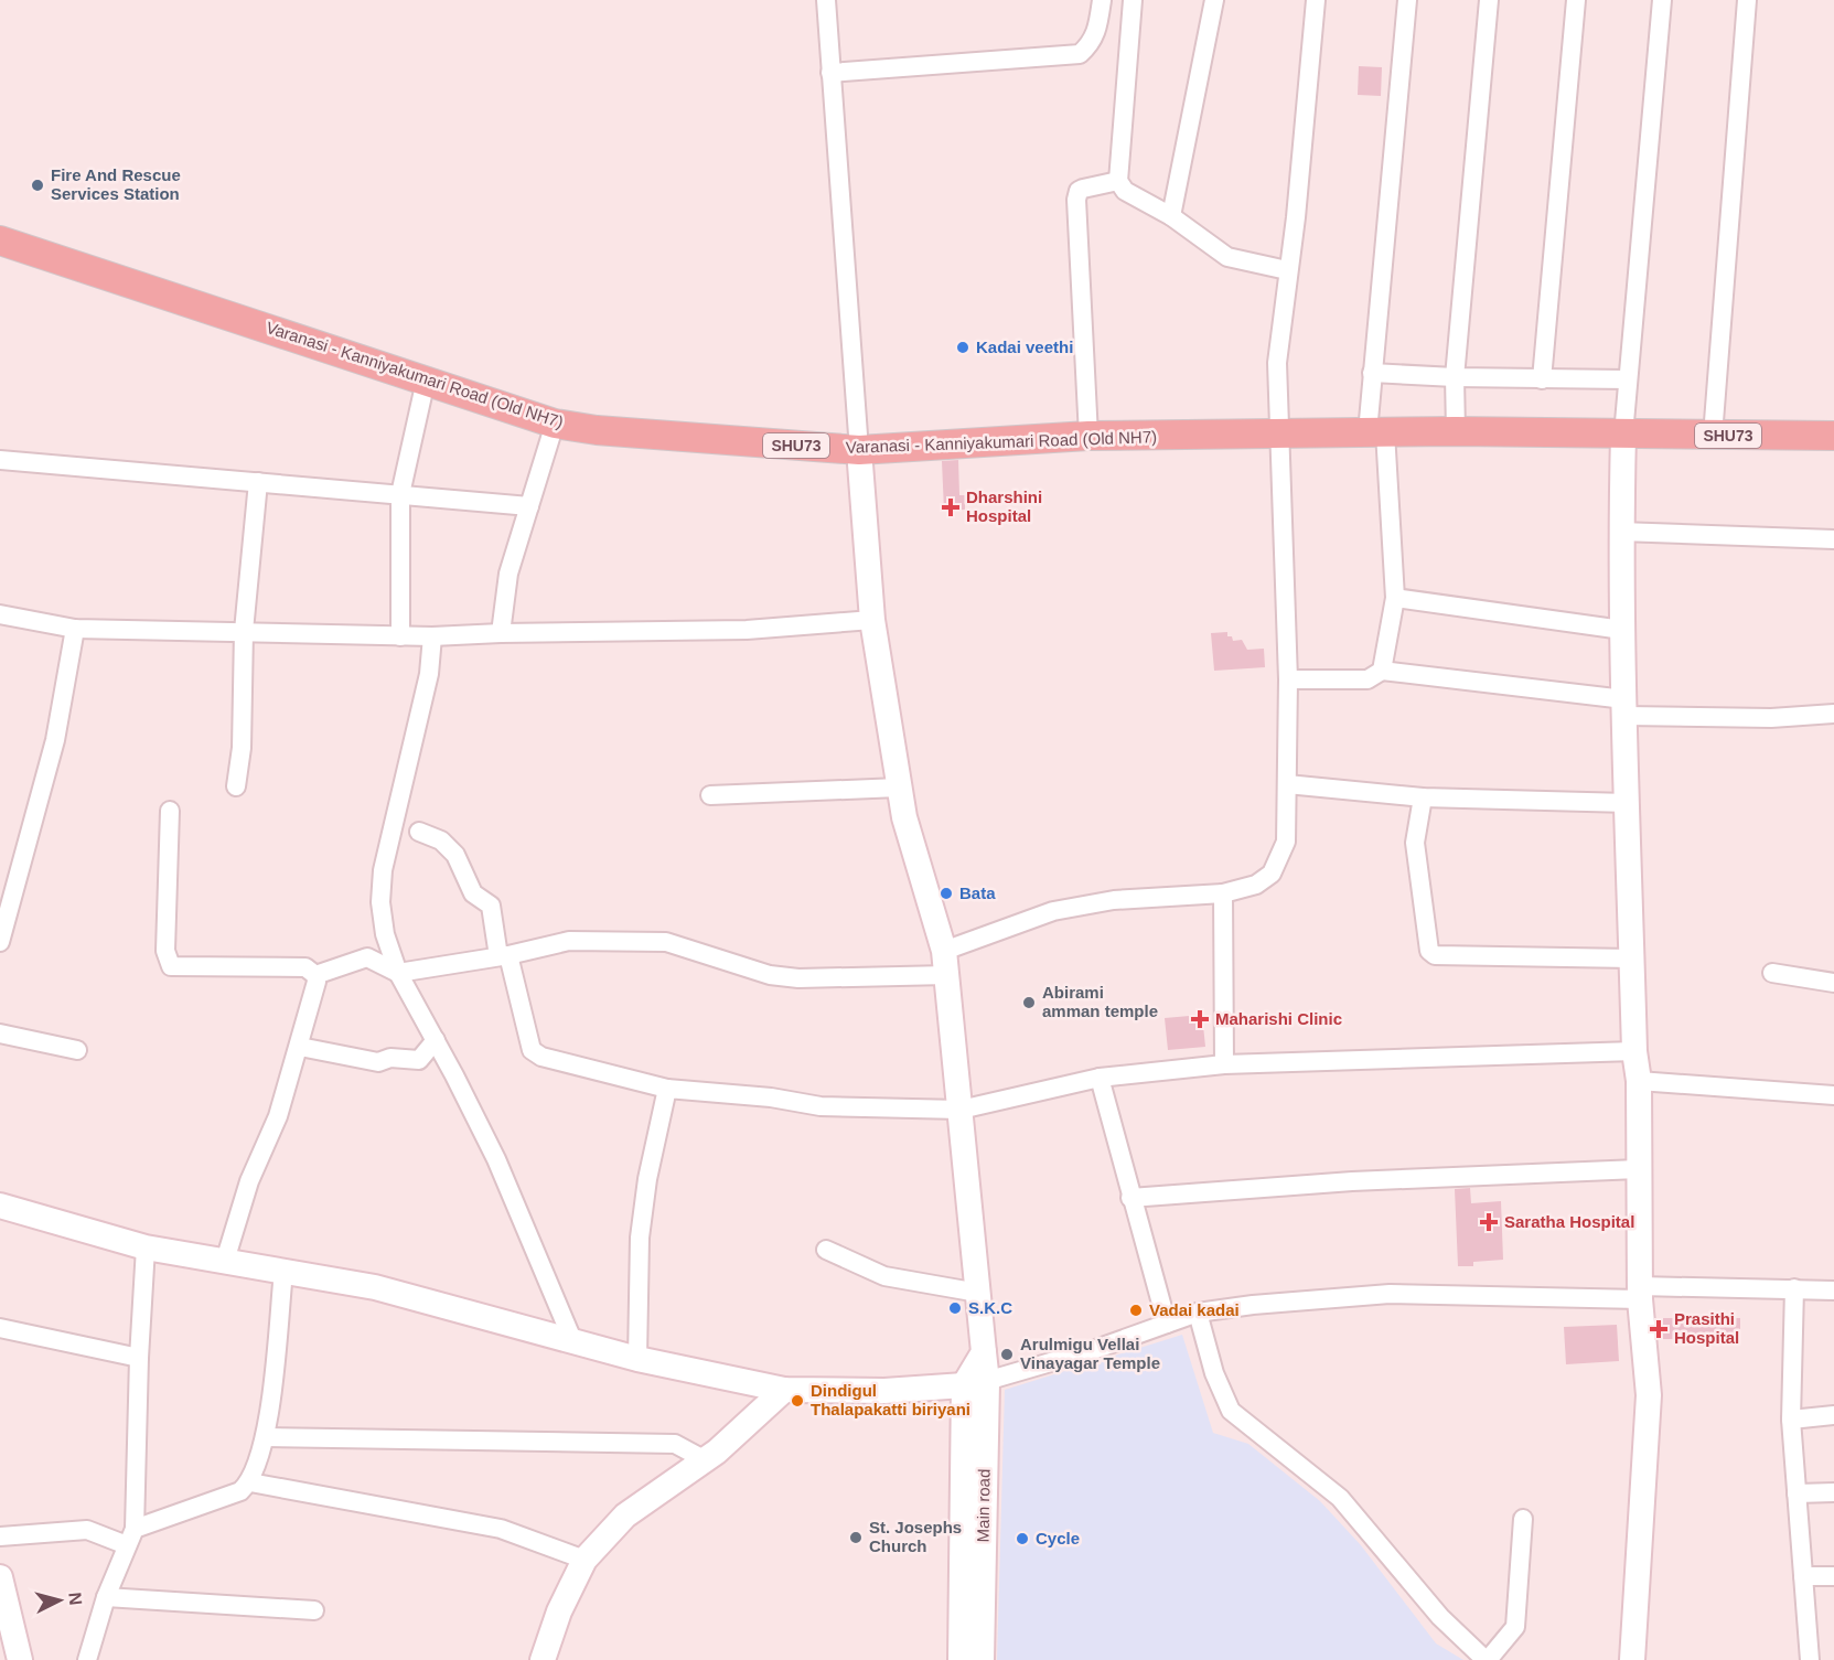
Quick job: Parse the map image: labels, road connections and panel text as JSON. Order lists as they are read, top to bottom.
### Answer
{
  "streets": {
    "main road": ["Varanasi - Kanniyakumari Road (Old NH7)", "SHU73", "Main road"]
  },
  "places": {
    "other": [
      "Fire And Rescue Services Station",
      "Kadai veethi",
      "Bata",
      "Abirami amman temple",
      "S.K.C",
      "Vadai kadai",
      "Arulmigu Vellai Vinayagar Temple",
      "Dindigul Thalapakatti biriyani",
      "St. Josephs Church",
      "Cycle"
    ],
    "health": [
      "Dharshini Hospital",
      "Maharishi Clinic",
      "Saratha Hospital",
      "Prasithi Hospital"
    ]
  },
  "north": "right"
}
